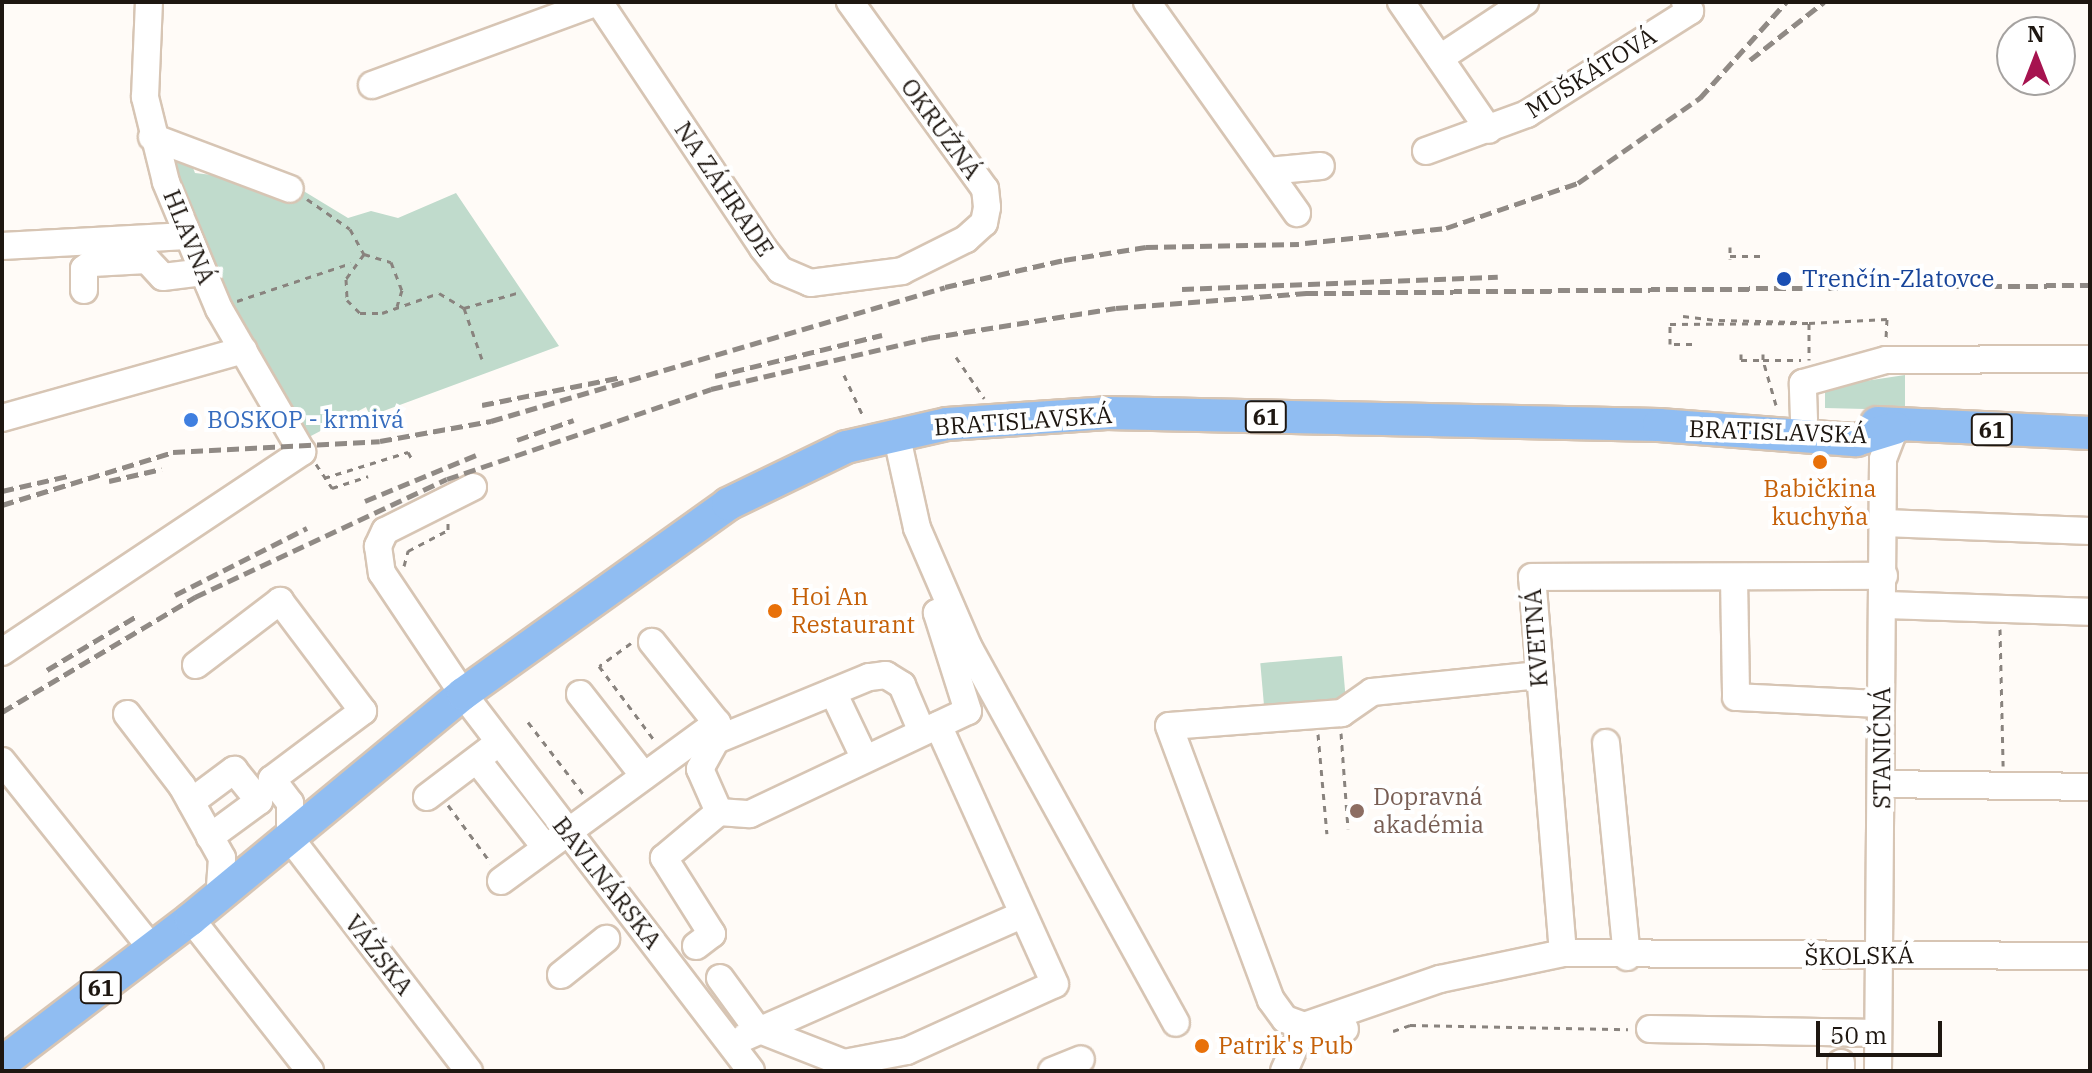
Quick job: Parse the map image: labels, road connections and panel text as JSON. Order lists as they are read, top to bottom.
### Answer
{
  "streets": {
    "main road": ["61", "BRATISLAVSKÁ"],
    "street": [
      "MUŠKÁTOVÁ",
      "OKRUŽNÁ",
      "NA ZÁHRADE",
      "HLAVNÁ",
      "KVETNÁ",
      "STANIČNÁ",
      "BAVLNÁRSKA",
      "VÁŽSKA",
      "ŠKOLSKÁ"
    ]
  },
  "crossings": [
    ["OKRUŽNÁ", "NA ZÁHRADE"],
    ["61", "BRATISLAVSKÁ"],
    ["61", "BAVLNÁRSKA"],
    ["61", "VÁŽSKA"],
    ["BRATISLAVSKÁ", "STANIČNÁ"],
    ["BRATISLAVSKÁ", "BAVLNÁRSKA"],
    ["KVETNÁ", "STANIČNÁ"],
    ["KVETNÁ", "ŠKOLSKÁ"],
    ["STANIČNÁ", "ŠKOLSKÁ"]
  ],
  "places": [
    "Trenčín-Zlatovce",
    "BOSKOP - krmivá",
    "Babičkina kuchyňa",
    "Hoi An Restaurant",
    "Dopravná akadémia",
    "Patrik's Pub"
  ],
  "scale_bar": "50 m",
  "north": "top"
}
